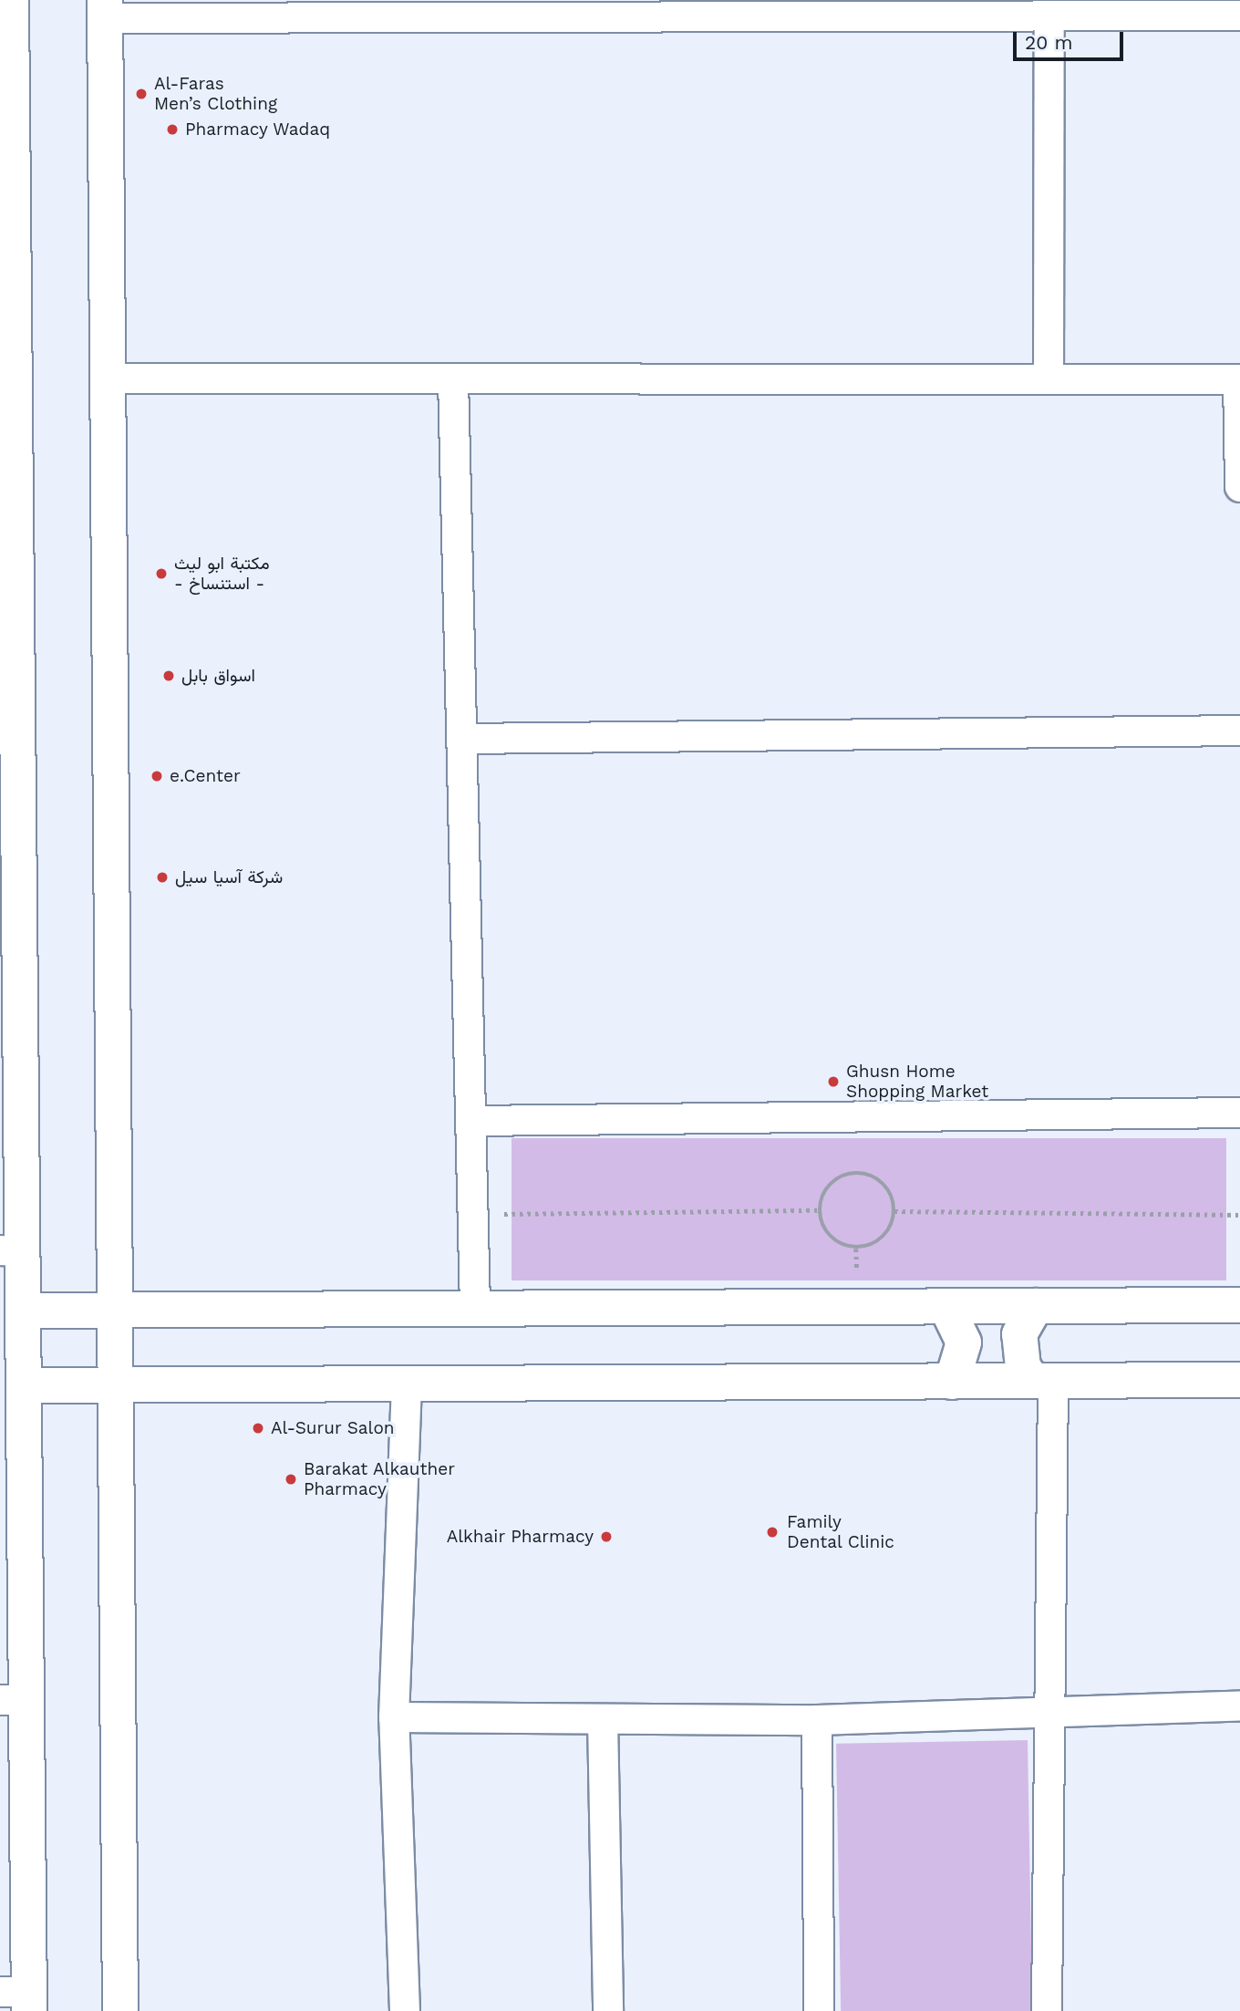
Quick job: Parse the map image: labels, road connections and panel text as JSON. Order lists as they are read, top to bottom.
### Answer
{
  "places": [
    "Al-Faras Men’s Clothing",
    "Pharmacy Wadaq",
    "مكتبة ابو ليث - استنساخ -",
    "اسواق بابل",
    "e.Center",
    "شركة آسيا سيل",
    "Ghusn Home Shopping Market",
    "Al-Surur Salon",
    "Barakat Alkauther Pharmacy",
    "Family Dental Clinic",
    "Alkhair Pharmacy"
  ],
  "scale_bar": "20 m"
}
